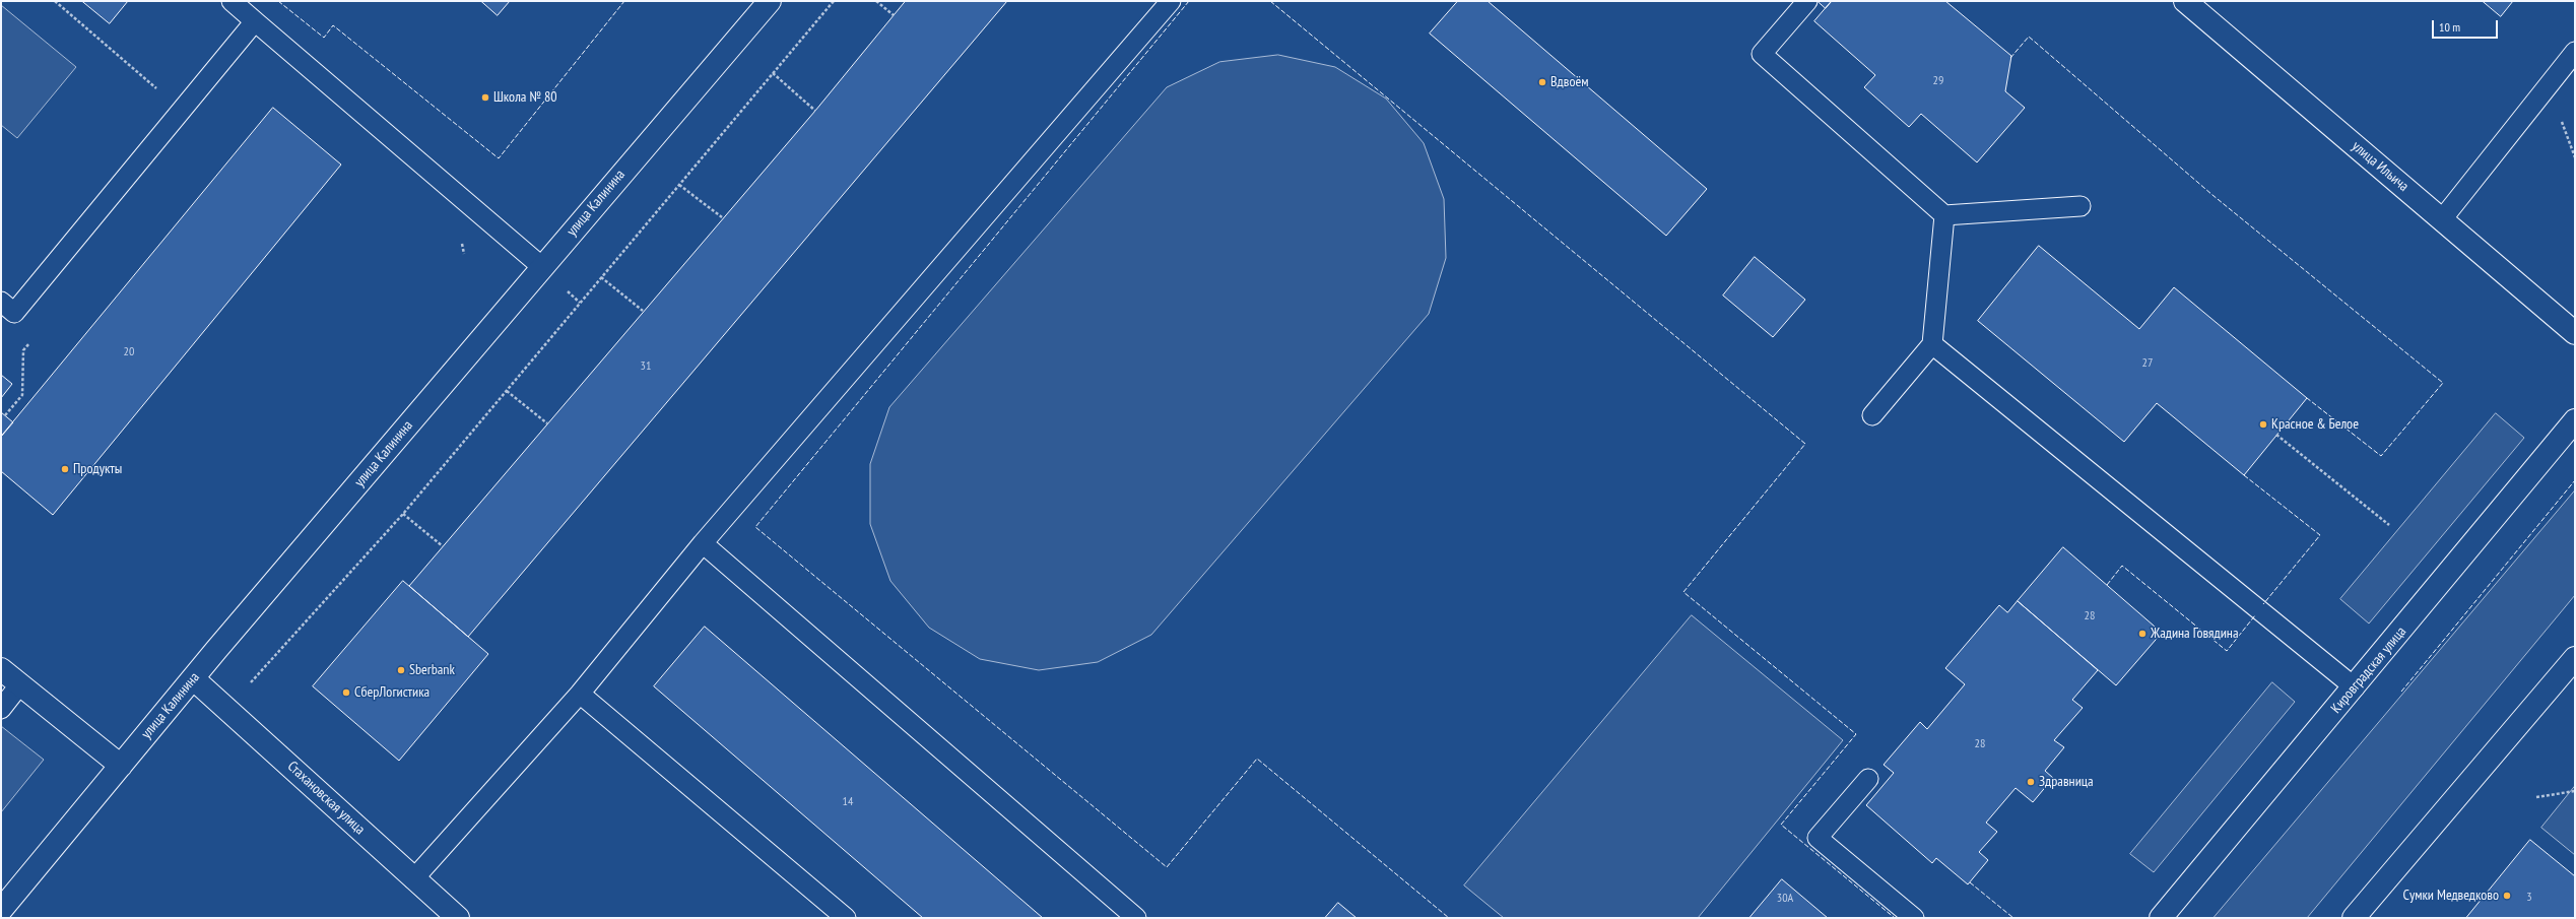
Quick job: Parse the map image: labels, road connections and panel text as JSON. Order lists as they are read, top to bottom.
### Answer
{
  "streets": {
    "street": [
      "улица Ильича",
      "улица Калинина",
      "Кировградская улица",
      "Стахановская улица"
    ]
  },
  "crossings": [
    ["улица Калинина", "Стахановская улица"]
  ],
  "places": [
    "Вдвоём",
    "Школа № 80",
    "Красное & Белое",
    "Продукты",
    "Жадина Говядина",
    "Sberbank",
    "СберЛогистика",
    "Здравница",
    "Сумки Медведково"
  ],
  "house_numbers": [
    "29",
    "20",
    "27",
    "31",
    "28",
    "28",
    "14",
    "3",
    "30А"
  ],
  "scale_bar": "10 m"
}
